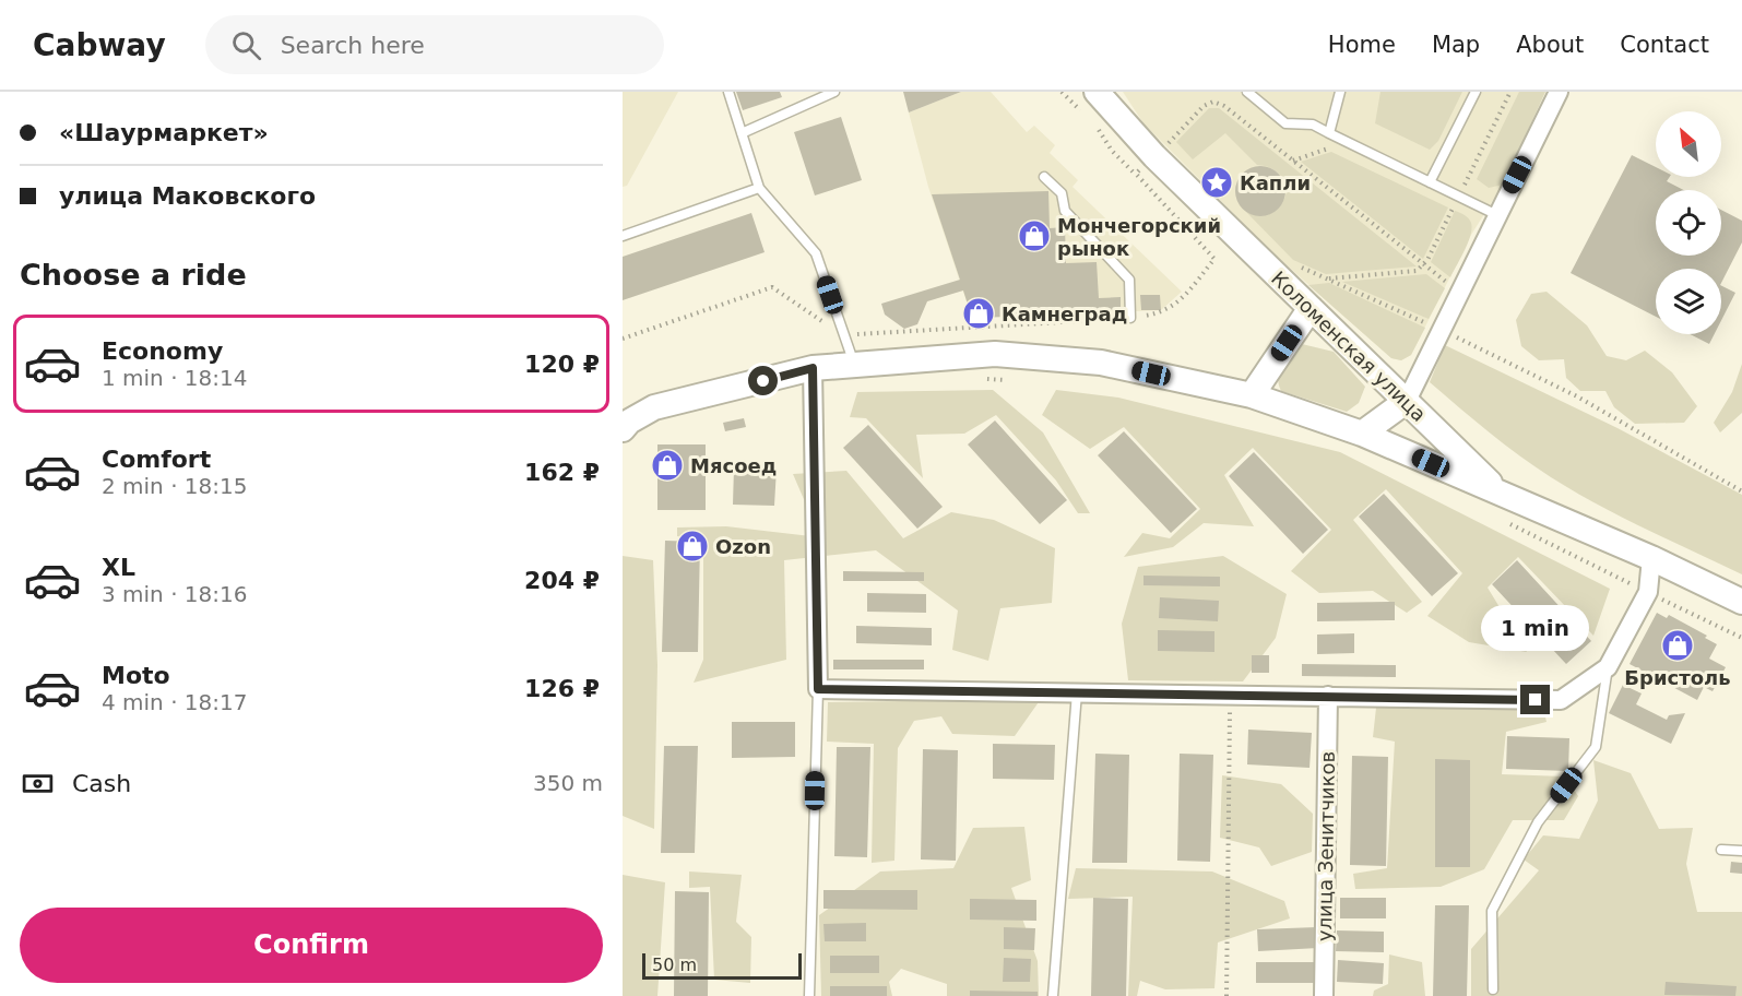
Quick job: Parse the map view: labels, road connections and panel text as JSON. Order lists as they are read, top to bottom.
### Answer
{
  "streets": {
    "street": ["Коломенская улица", "улица Зенитчиков"]
  },
  "places": {
    "place": ["Капли"],
    "shop": [
      "Мончегорский рынок",
      "Камнеград",
      "Мясоед",
      "Ozon",
      "Бристоль"
    ]
  },
  "scale_bar": "50 m",
  "north": "top left",
  "page": {
    "header": "Cabway",
    "search": "Search here",
    "nav": [
      "Home",
      "Map",
      "About",
      "Contact"
    ],
    "banner": ["«Шаурмаркет»", "улица Маковского"],
    "heading": "Choose a ride",
    "list": [
      {
        "name": "Economy",
        "note": "1 min · 18:14",
        "value": "120 ₽"
      },
      {
        "name": "Comfort",
        "note": "2 min · 18:15",
        "value": "162 ₽"
      },
      {
        "name": "XL",
        "note": "3 min · 18:16",
        "value": "204 ₽"
      },
      {
        "name": "Moto",
        "note": "4 min · 18:17",
        "value": "126 ₽"
      }
    ],
    "bubble": "1 min",
    "pay": ["Cash", "350 m"],
    "buttons": "Confirm",
    "scale": "50 m"
  }
}
